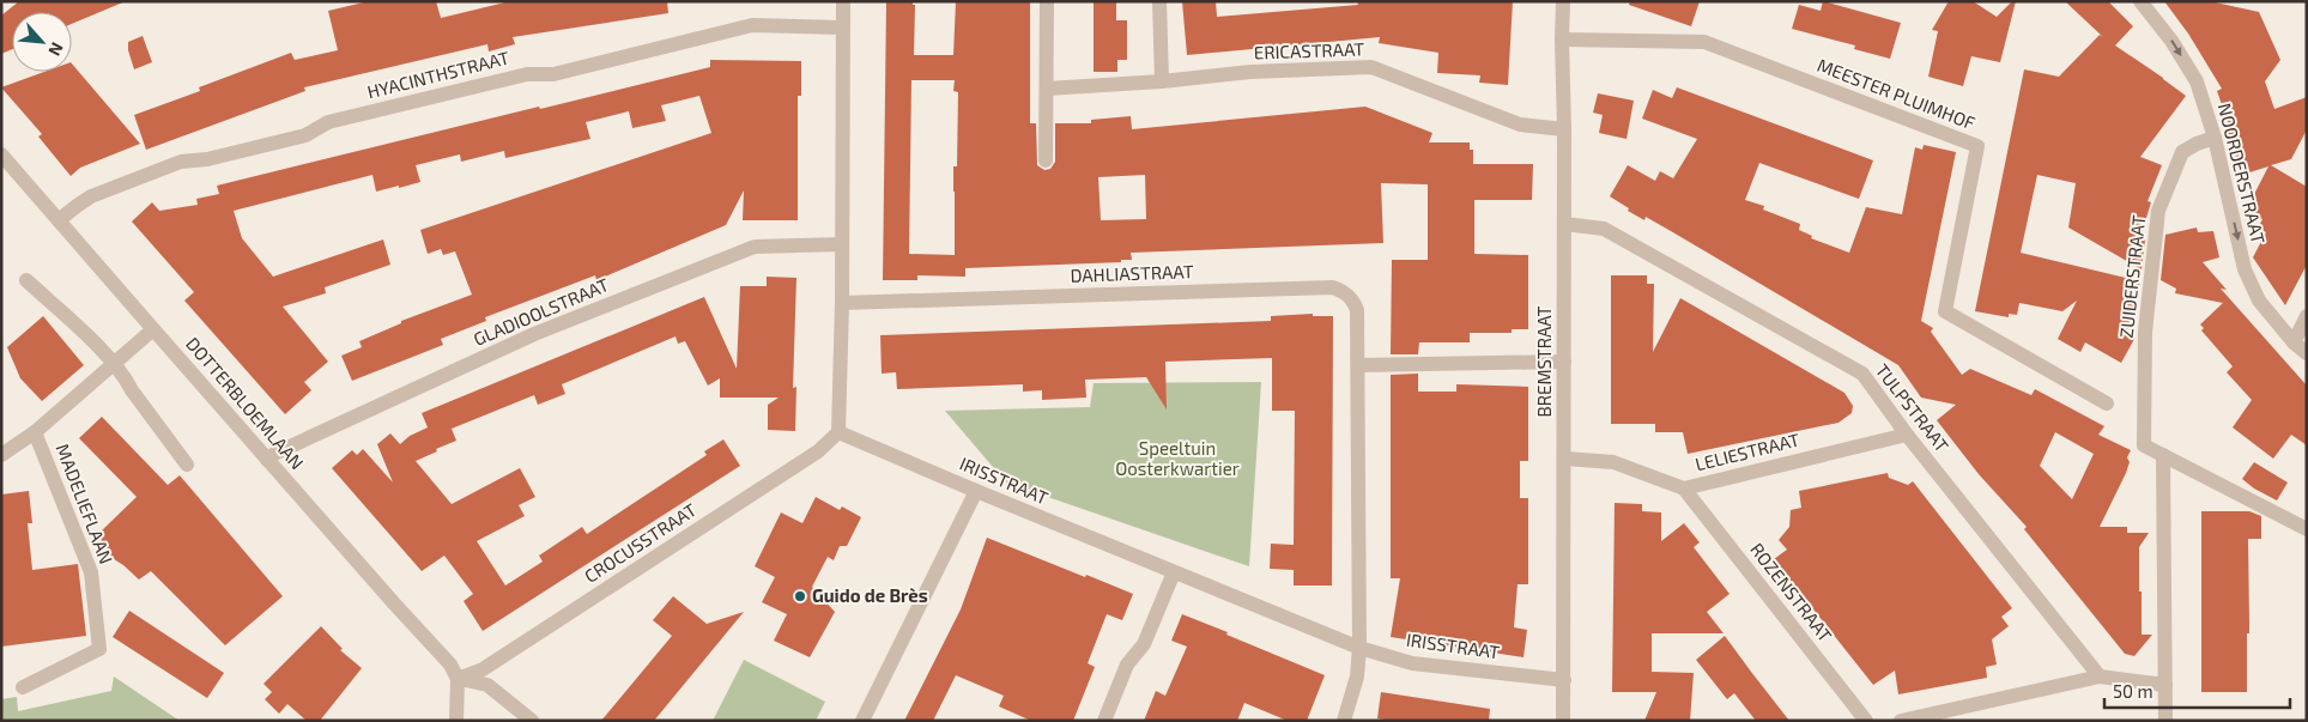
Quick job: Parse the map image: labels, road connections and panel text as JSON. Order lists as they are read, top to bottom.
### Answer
{
  "streets": {
    "street": [
      "ERICASTRAAT",
      "HYACINTHSTRAAT",
      "MEESTER PLUIMHOF",
      "NOORDERSTRAAT",
      "DAHLIASTRAAT",
      "ZUIDERSTRAAT",
      "GLADIOOLSTRAAT",
      "BREMSTRAAT",
      "DOTTERBLOEMLAAN",
      "TULPSTRAAT",
      "LELIESTRAAT",
      "IRISSTRAAT",
      "MADELIEFLAAN",
      "CROCUSSTRAAT",
      "ROZENSTRAAT"
    ]
  },
  "crossings": [
    ["ERICASTRAAT", "BREMSTRAAT"],
    ["HYACINTHSTRAAT", "DOTTERBLOEMLAAN"],
    ["MEESTER PLUIMHOF", "BREMSTRAAT"],
    ["NOORDERSTRAAT", "ZUIDERSTRAAT"],
    ["DAHLIASTRAAT", "IRISSTRAAT"],
    ["GLADIOOLSTRAAT", "DOTTERBLOEMLAAN"],
    ["BREMSTRAAT", "TULPSTRAAT"],
    ["BREMSTRAAT", "LELIESTRAAT"],
    ["BREMSTRAAT", "IRISSTRAAT"],
    ["DOTTERBLOEMLAAN", "CROCUSSTRAAT"],
    ["TULPSTRAAT", "LELIESTRAAT"],
    ["LELIESTRAAT", "ROZENSTRAAT"],
    ["IRISSTRAAT", "CROCUSSTRAAT"]
  ],
  "one_way": ["NOORDERSTRAAT"],
  "parks": ["Speeltuin Oosterkwartier"],
  "places": ["Guido de Brès"],
  "scale_bar": "50 m",
  "north": "bottom right"
}
